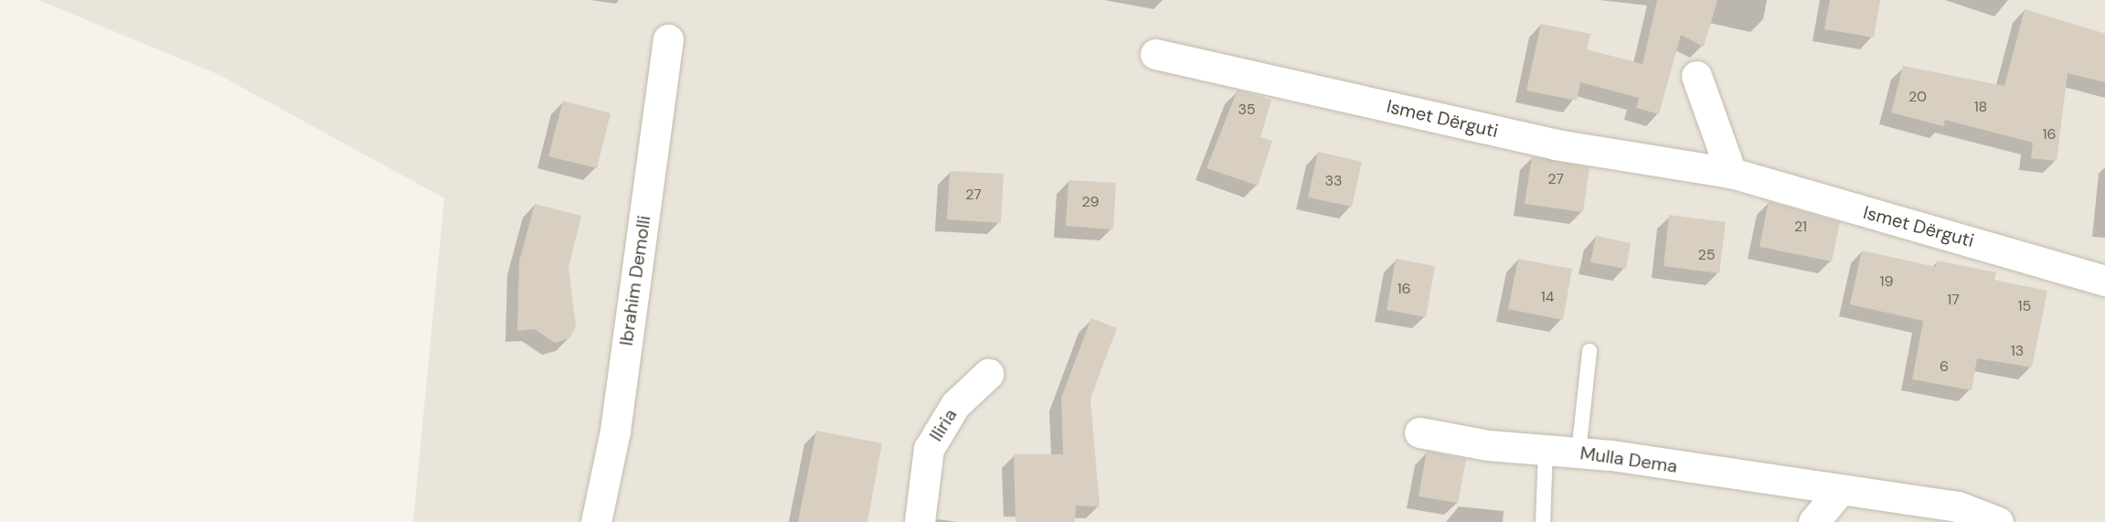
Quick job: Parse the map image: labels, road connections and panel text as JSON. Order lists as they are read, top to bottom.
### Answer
{
  "streets": {
    "street": [
      "Ismet Dërguti",
      "Ibrahim Demolli",
      "Iliria",
      "Mulla Dema"
    ]
  },
  "house_numbers": [
    "20",
    "18",
    "35",
    "16",
    "27",
    "33",
    "27",
    "29",
    "21",
    "25",
    "19",
    "16",
    "14",
    "17",
    "15",
    "13",
    "6"
  ]
}
